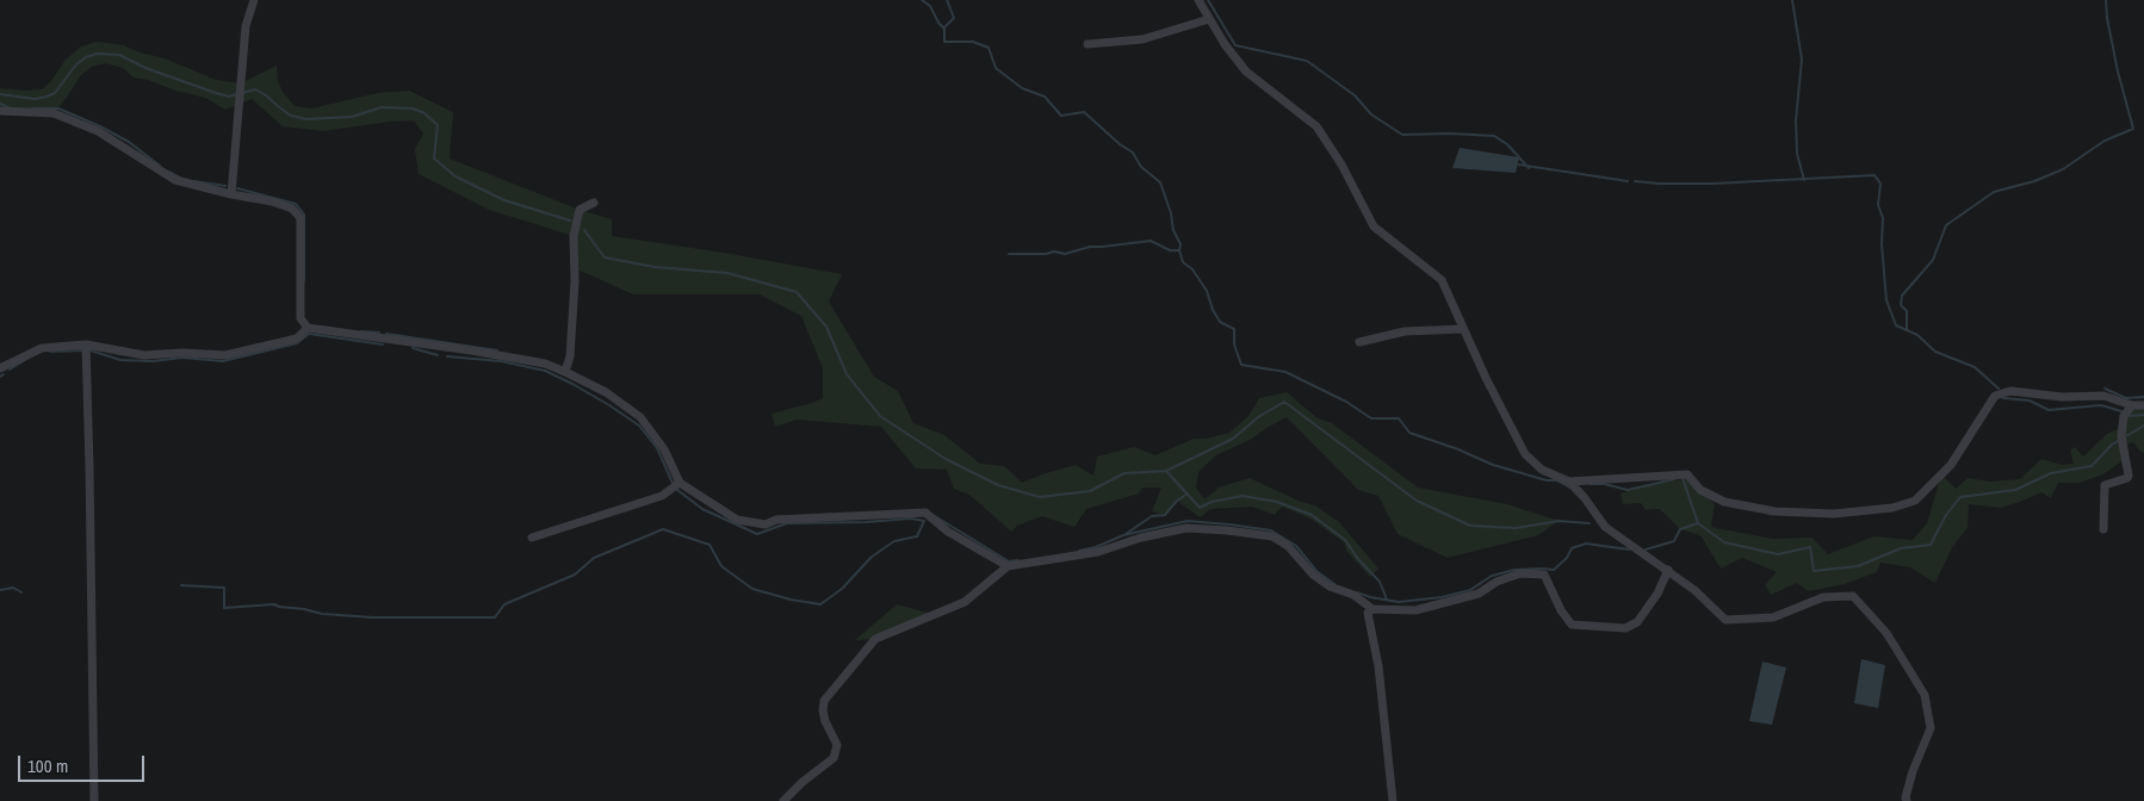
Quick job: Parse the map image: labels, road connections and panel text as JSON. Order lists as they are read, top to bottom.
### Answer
{
  "scale_bar": "100 m"
}
